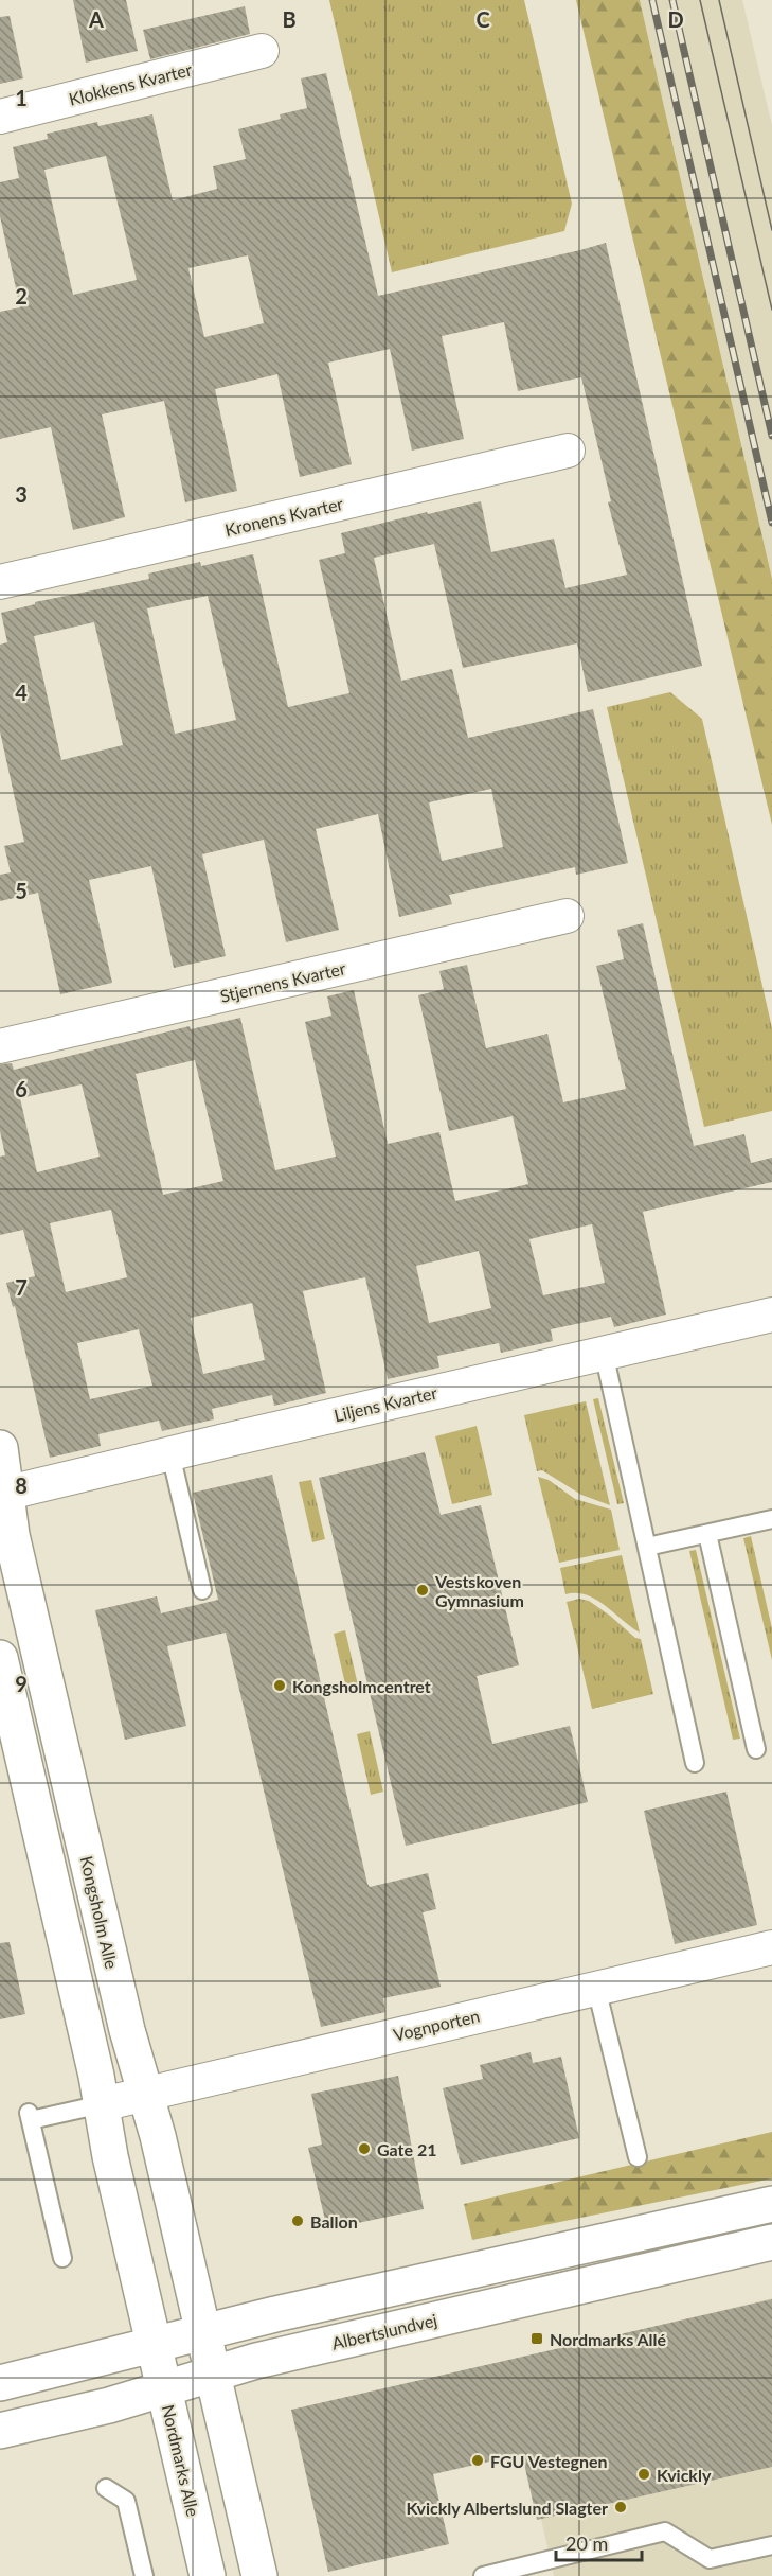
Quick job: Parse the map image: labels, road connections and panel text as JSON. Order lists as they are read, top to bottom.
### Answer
{
  "streets": {
    "street": [
      "Klokkens Kvarter",
      "Kronens Kvarter",
      "Stjernens Kvarter",
      "Liljens Kvarter",
      "Kongsholm Alle",
      "Vognporten",
      "Albertslundvej",
      "Nordmarks Alle"
    ]
  },
  "crossings": [
    ["Liljens Kvarter", "Kongsholm Alle"],
    ["Kongsholm Alle", "Vognporten"],
    ["Kongsholm Alle", "Albertslundvej"],
    ["Albertslundvej", "Nordmarks Alle"]
  ],
  "places": {
    "other": [
      "Vestskoven Gymnasium",
      "Kongsholmcentret",
      "Gate 21",
      "Ballon",
      "FGU Vestegnen",
      "Kvickly",
      "Kvickly Albertslund Slagter"
    ],
    "transit": ["Nordmarks Allé"]
  },
  "scale_bar": "20 m",
  "grid": {
    "columns": [
      "A",
      "B",
      "C",
      "D"
    ],
    "rows": [
      "1",
      "2",
      "3",
      "4",
      "5",
      "6",
      "7",
      "8",
      "9"
    ]
  }
}
